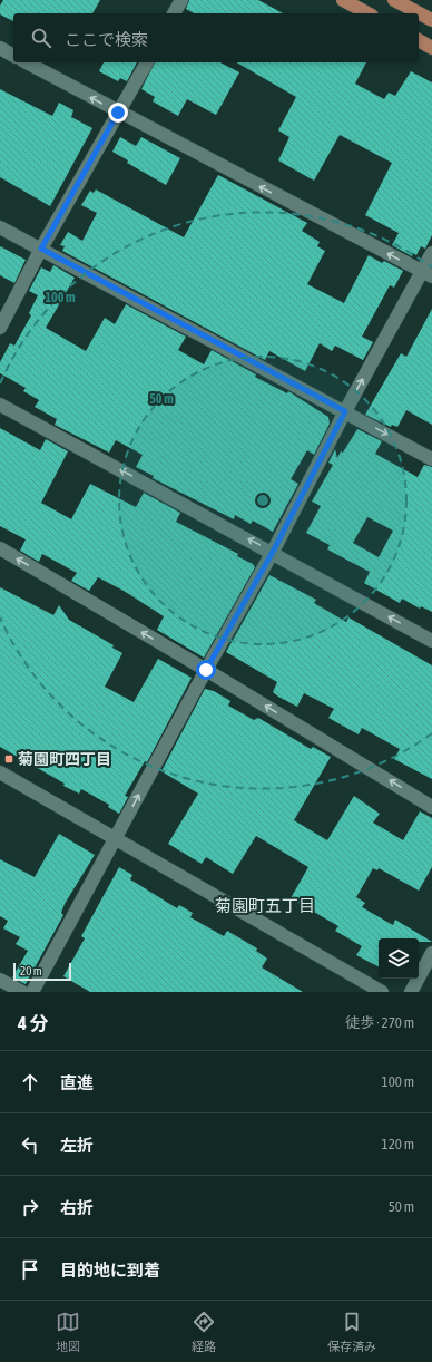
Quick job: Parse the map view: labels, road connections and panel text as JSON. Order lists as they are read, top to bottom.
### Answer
{
  "districts": ["菊園町五丁目"],
  "places": {
    "transit": ["菊園町四丁目"]
  },
  "scale_bar": "20 m",
  "page": {
    "search": "ここで検索",
    "scale": "20 m",
    "heading": ["4 分", "徒歩 · 270 m"],
    "list": [
      ["直進", "100 m"],
      ["左折", "120 m"],
      ["右折", "50 m"],
      "目的地に到着"
    ],
    "nav": ["地図", "経路", "保存済み"]
  },
  "rings": ["100 m", "50 m"]
}
